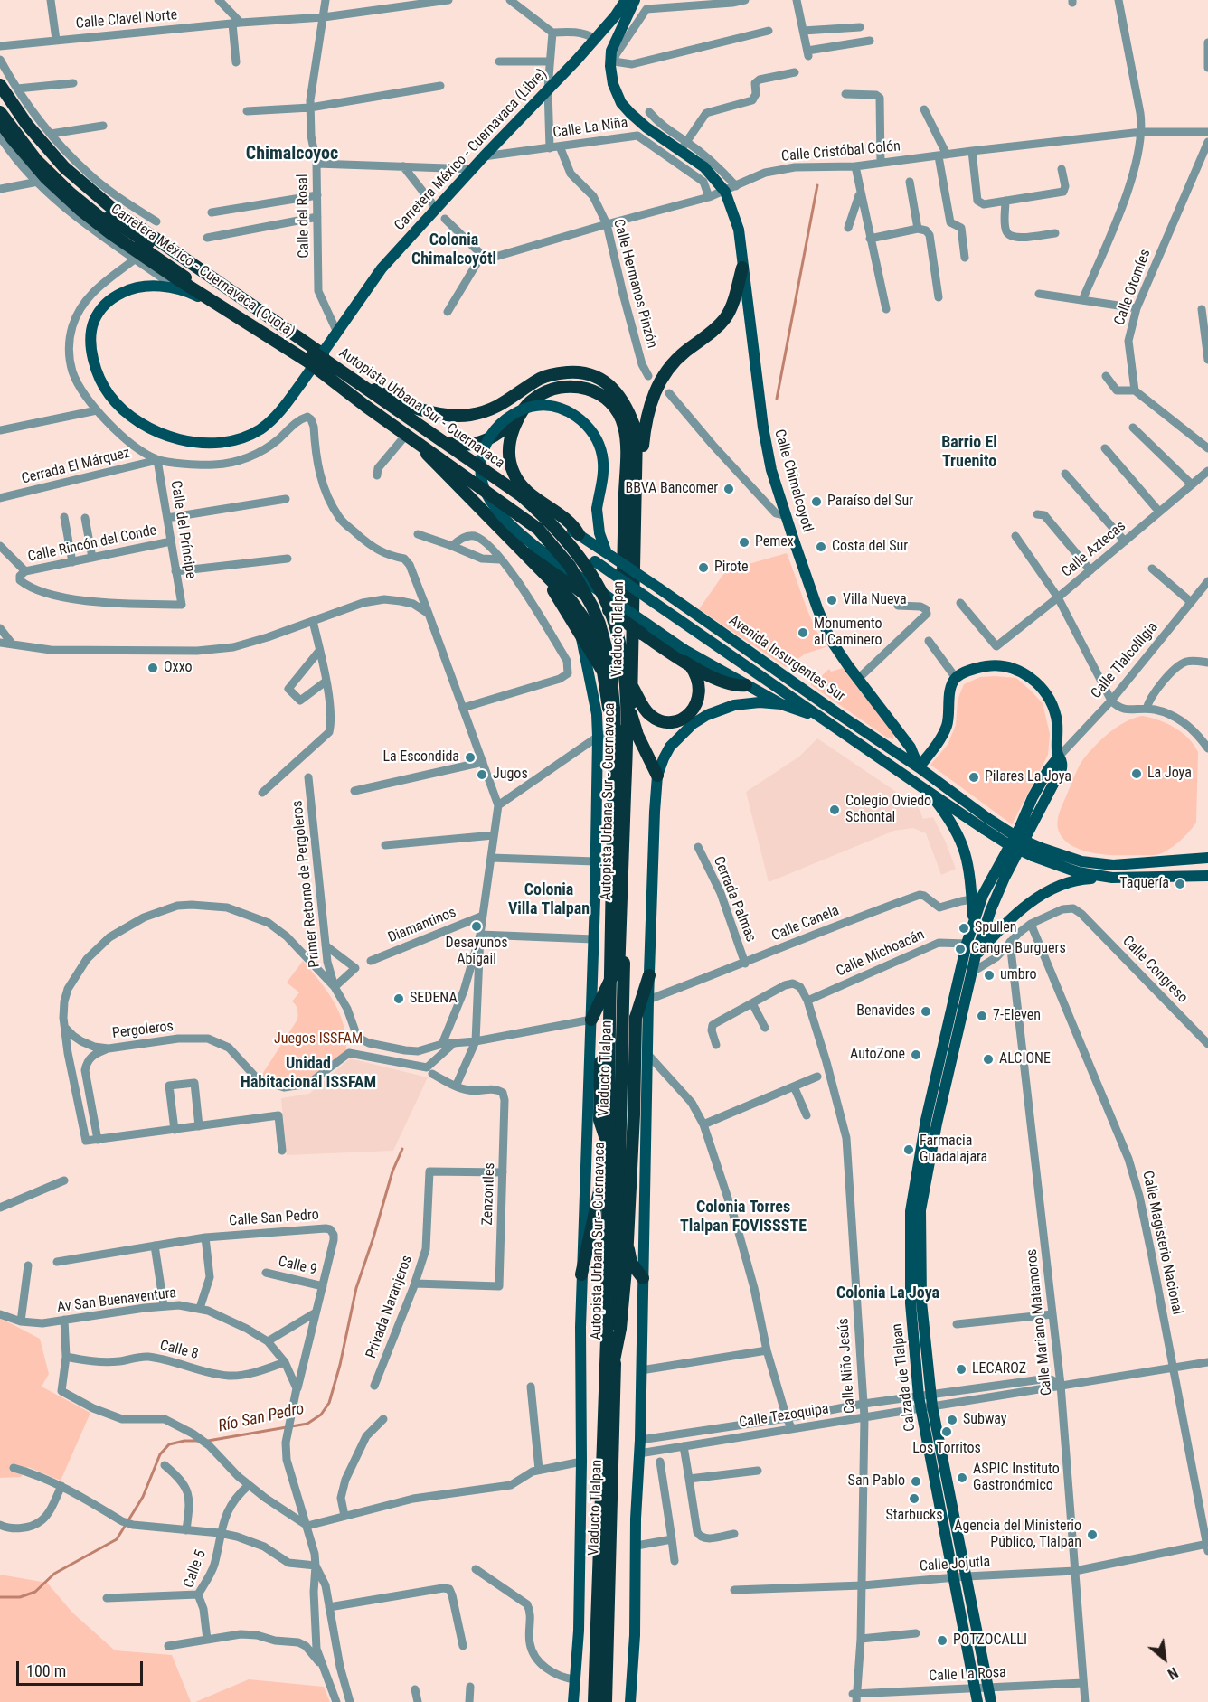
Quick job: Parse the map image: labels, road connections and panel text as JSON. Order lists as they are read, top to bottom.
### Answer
{
  "streets": {
    "highway": ["Carretera México - Cuernavaca (Cuota)", "Autopista Urbana Sur - Cuernavaca", "Viaducto Tlalpan"],
    "main road": [
      "Carretera México - Cuernavaca (Libre)",
      "Calle Chimalcoyotl",
      "Avenida Insurgentes Sur",
      "Calzada de Tlalpan"
    ],
    "street": [
      "Calle Clavel Norte",
      "Calle La Niña",
      "Calle Cristóbal Colón",
      "Calle del Rosal",
      "Calle Hermanos Pinzón",
      "Calle Otomíes",
      "Cerrada El Márquez",
      "Calle del Príncipe",
      "Calle Rincón del Conde",
      "Calle Aztecas",
      "Calle Tlalcolilgia",
      "Primer Retorno de Pergoleros",
      "Cerrada Palmas",
      "Calle Canela",
      "Diamantinos",
      "Calle Michoacán",
      "Calle Congreso",
      "Pergoleros",
      "Zenzontles",
      "Calle San Pedro",
      "Calle Magisterio Nacional",
      "Calle 9",
      "Av San Buenaventura",
      "Privada Naranjeros",
      "Calle Mariano Matamoros",
      "Calle 8",
      "Calle Niño Jesús",
      "Calle Tezoquipa",
      "Calle Jojutla",
      "Calle 5",
      "Calle La Rosa"
    ]
  },
  "crossings": [
    ["Calle Clavel Norte", "Calle del Rosal"],
    ["Calle La Niña", "Carretera México - Cuernavaca (Libre)"],
    ["Calle La Niña", "Calle Cristóbal Colón"],
    ["Calle La Niña", "Calle Hermanos Pinzón"],
    ["Carretera México - Cuernavaca (Libre)", "Calle del Rosal"],
    ["Carretera México - Cuernavaca (Libre)", "Carretera México - Cuernavaca (Cuota)"],
    ["Calle Cristóbal Colón", "Calle Hermanos Pinzón"],
    ["Carretera México - Cuernavaca (Cuota)", "Viaducto Tlalpan"],
    ["Carretera México - Cuernavaca (Cuota)", "Avenida Insurgentes Sur"],
    ["Autopista Urbana Sur - Cuernavaca", "Viaducto Tlalpan"],
    ["Cerrada El Márquez", "Calle del Príncipe"],
    ["Calle Chimalcoyotl", "Avenida Insurgentes Sur"],
    ["Calle del Príncipe", "Calle Rincón del Conde"],
    ["Calle Tlalcolilgia", "Calzada de Tlalpan"],
    ["Cerrada Palmas", "Calle Canela"],
    ["Calle Michoacán", "Calle Niño Jesús"],
    ["Calle Michoacán", "Calzada de Tlalpan"],
    ["Calle Congreso", "Calle Magisterio Nacional"],
    ["Zenzontles", "Privada Naranjeros"],
    ["Calle San Pedro", "Calle 9"],
    ["Calle San Pedro", "Av San Buenaventura"],
    ["Calle Magisterio Nacional", "Calle Tezoquipa"],
    ["Calle Magisterio Nacional", "Calle Jojutla"],
    ["Av San Buenaventura", "Calle 8"],
    ["Calle Mariano Matamoros", "Calle Tezoquipa"],
    ["Calle Mariano Matamoros", "Calle Jojutla"],
    ["Calle Mariano Matamoros", "Calle La Rosa"],
    ["Calle Niño Jesús", "Calle Tezoquipa"],
    ["Calle Niño Jesús", "Calle Jojutla"],
    ["Calle Niño Jesús", "Calle La Rosa"],
    ["Calzada de Tlalpan", "Calle Tezoquipa"],
    ["Calzada de Tlalpan", "Calle Jojutla"],
    ["Calzada de Tlalpan", "Calle La Rosa"]
  ],
  "districts": [
    "Chimalcoyoc",
    "Colonia Chimalcoyótl",
    "Barrio El Truenito",
    "Colonia Villa Tlalpan",
    "Unidad Habitacional ISSFAM",
    "Colonia Torres Tlalpan FOVISSSTE",
    "Colonia La Joya"
  ],
  "water": ["Río San Pedro"],
  "parks": ["Juegos ISSFAM"],
  "places": [
    "BBVA Bancomer",
    "Paraíso del Sur",
    "Pemex",
    "Costa del Sur",
    "Pirote",
    "Villa Nueva",
    "Monumento al Caminero",
    "Oxxo",
    "La Escondida",
    "La Joya",
    "Jugos",
    "Pilares La Joya",
    "Colegio Oviedo Schontal",
    "Taquería",
    "Desayunos Abigail",
    "Spullen",
    "Cangre Burguers",
    "umbro",
    "SEDENA",
    "Benavides",
    "7-Eleven",
    "AutoZone",
    "ALCIONE",
    "Farmacia Guadalajara",
    "LECAROZ",
    "Subway",
    "Los Torritos",
    "ASPIC Instituto Gastronómico",
    "San Pablo",
    "Starbucks",
    "Agencia del Ministerio Público, Tlalpan",
    "POTZOCALLI"
  ],
  "scale_bar": "100 m",
  "north": "bottom right"
}
